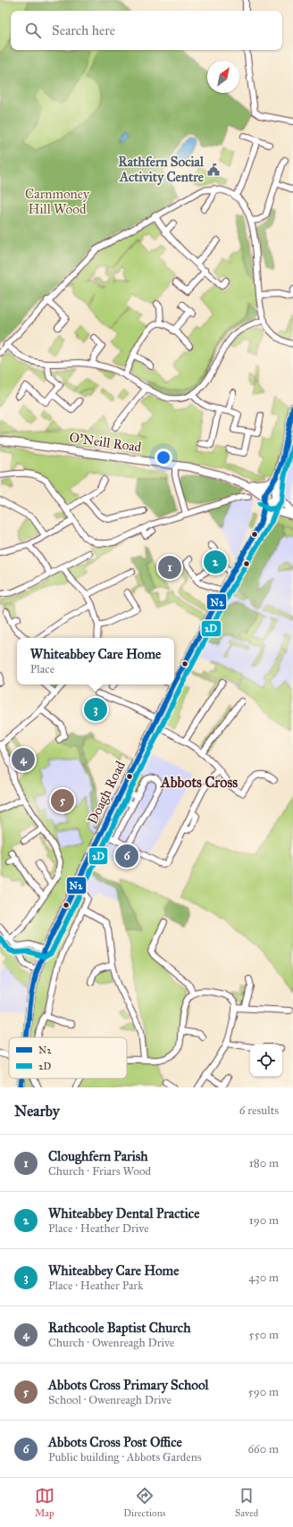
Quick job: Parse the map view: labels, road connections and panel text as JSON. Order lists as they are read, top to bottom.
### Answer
{
  "streets": {
    "main road": ["O'Neill Road", "Doagh Road"]
  },
  "crossings": [
    ["O'Neill Road", "Doagh Road"]
  ],
  "districts": ["Abbots Cross"],
  "parks": ["Carnmoney Hill Wood"],
  "places": {
    "public building": ["Rathfern Social Activity Centre"]
  },
  "lines": ["transit line N2", "transit line 2D"],
  "legend": ["N2", "2D"],
  "north": "top right",
  "page": {
    "search": "Search here",
    "pins": [
      "2",
      "1",
      "3",
      "4",
      "5",
      "6"
    ],
    "popup": ["Whiteabbey Care Home", "Place"],
    "heading": ["Nearby", "6 results"],
    "list": [
      {
        "mark": "1",
        "name": "Cloughfern Parish",
        "note": "Church · Friars Wood",
        "value": "180 m"
      },
      {
        "mark": "2",
        "name": "Whiteabbey Dental Practice",
        "note": "Place · Heather Drive",
        "value": "190 m"
      },
      {
        "mark": "3",
        "name": "Whiteabbey Care Home",
        "note": "Place · Heather Park",
        "value": "430 m"
      },
      {
        "mark": "4",
        "name": "Rathcoole Baptist Church",
        "note": "Church · Owenreagh Drive",
        "value": "550 m"
      },
      {
        "mark": "5",
        "name": "Abbots Cross Primary School",
        "note": "School · Owenreagh Drive",
        "value": "590 m"
      },
      {
        "mark": "6",
        "name": "Abbots Cross Post Office",
        "note": "Public building · Abbots Gardens",
        "value": "660 m"
      }
    ],
    "nav": ["Map", "Directions", "Saved"]
  }
}
